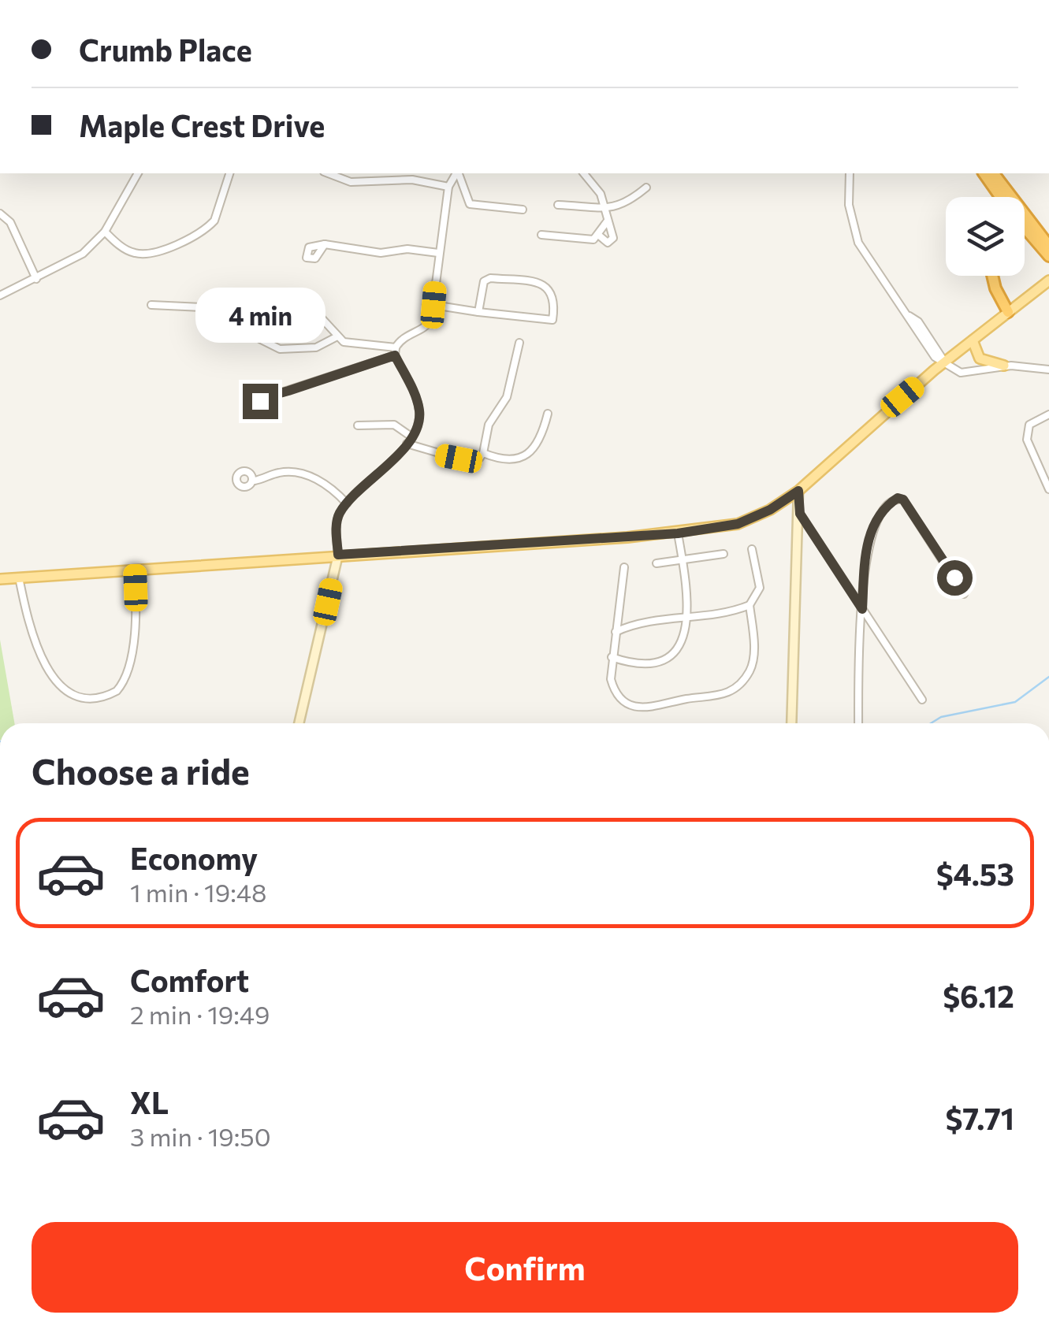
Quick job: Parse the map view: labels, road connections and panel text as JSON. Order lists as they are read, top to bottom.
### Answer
{
  "page": {
    "banner": ["Crumb Place", "Maple Crest Drive"],
    "bubble": "4 min",
    "heading": "Choose a ride",
    "list": [
      {
        "name": "Economy",
        "note": "1 min · 19:48",
        "value": "$4.53"
      },
      {
        "name": "Comfort",
        "note": "2 min · 19:49",
        "value": "$6.12"
      },
      {
        "name": "XL",
        "note": "3 min · 19:50",
        "value": "$7.71"
      }
    ],
    "buttons": "Confirm"
  }
}
